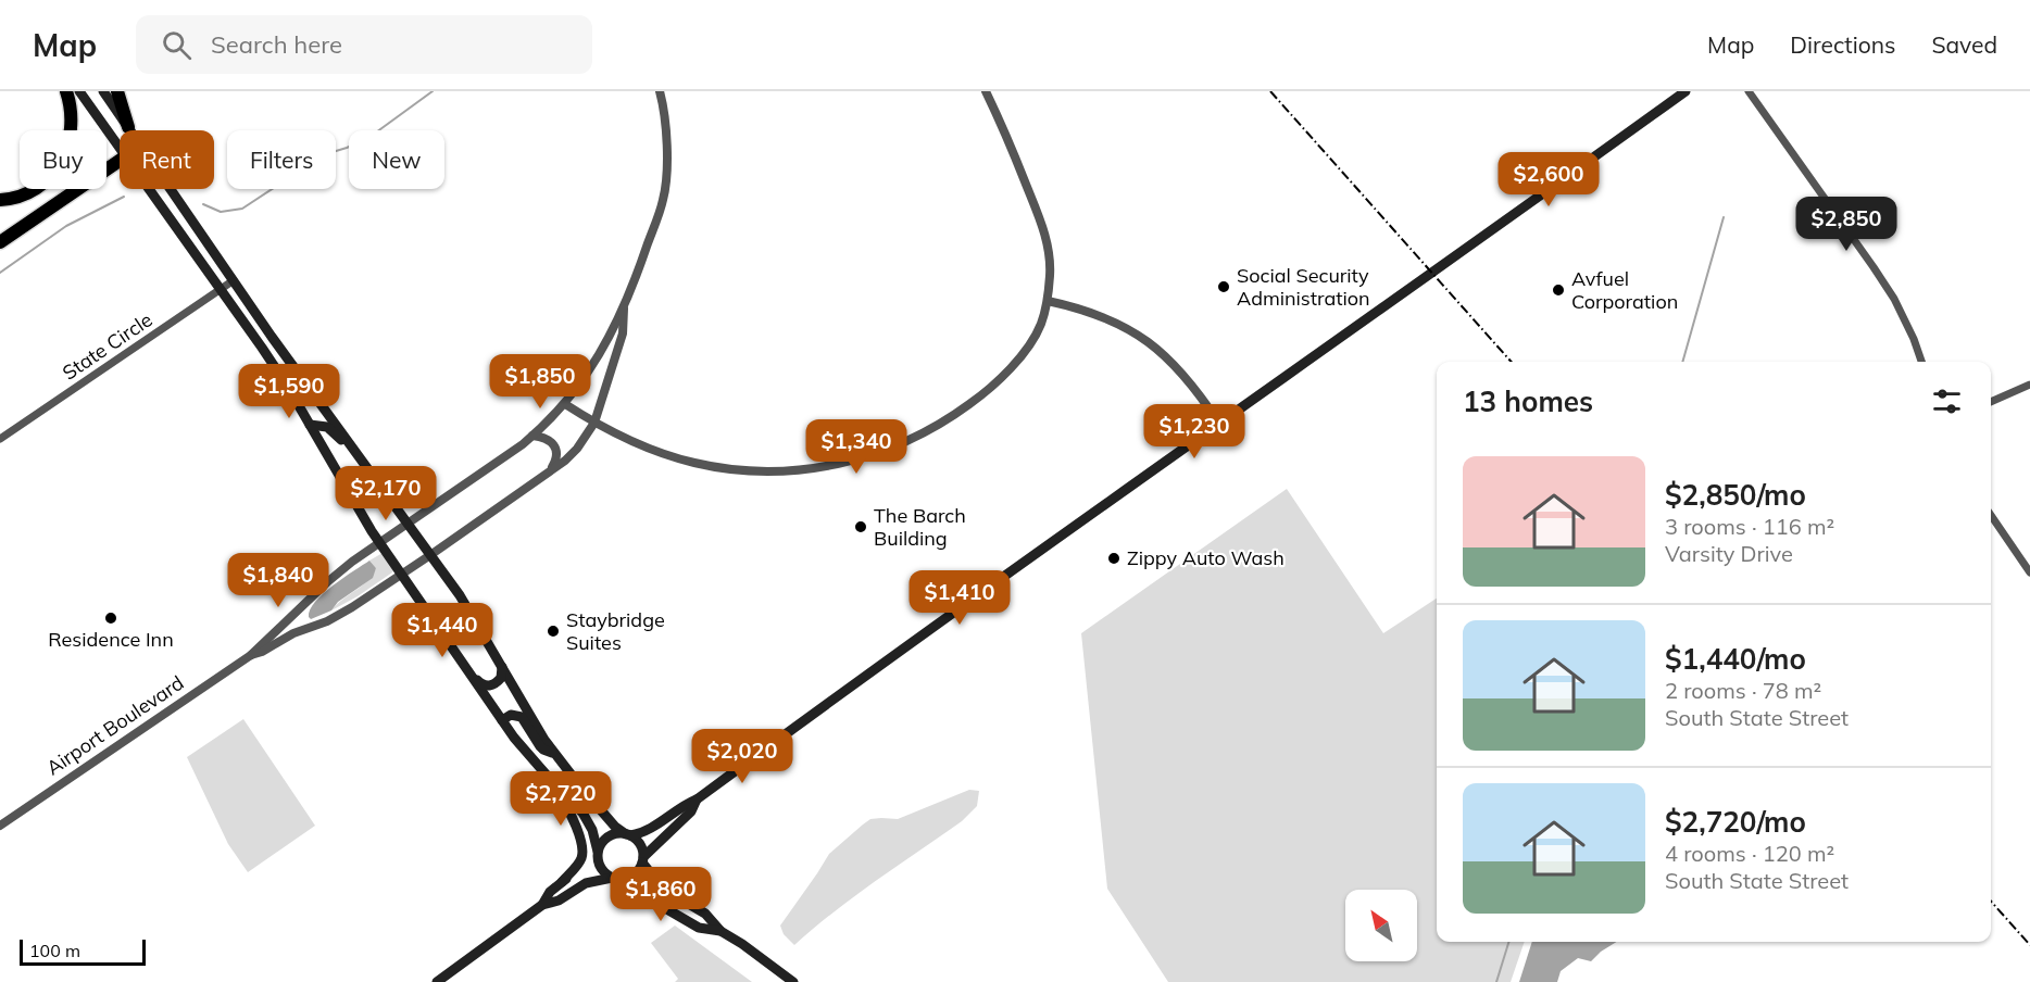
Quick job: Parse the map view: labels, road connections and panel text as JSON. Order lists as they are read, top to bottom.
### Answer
{
  "streets": {
    "street": ["State Circle", "Airport Boulevard"]
  },
  "places": [
    "Social Security Administration",
    "Avfuel Corporation",
    "The Barch Building",
    "Zippy Auto Wash",
    "Residence Inn",
    "Staybridge Suites"
  ],
  "scale_bar": "100 m",
  "north": "top left",
  "page": {
    "header": "Map",
    "search": "Search here",
    "nav": ["Map", "Directions", "Saved"],
    "chip": [
      "Buy",
      "Rent",
      "Filters",
      "New"
    ],
    "price": [
      "$2,600",
      "$2,850",
      "$1,850",
      "$1,590",
      "$1,230",
      "$1,340",
      "$2,170",
      "$1,840",
      "$1,410",
      "$1,440",
      "$2,020",
      "$2,720",
      "$1,860"
    ],
    "heading": "13 homes",
    "list": [
      {
        "name": "$2,850/mo",
        "note": "3 rooms · 116 m² · Varsity Drive"
      },
      {
        "name": "$1,440/mo",
        "note": "2 rooms · 78 m² · South State Street"
      },
      {
        "name": "$2,720/mo",
        "note": "4 rooms · 120 m² · South State Street"
      }
    ],
    "scale": "100 m"
  }
}
